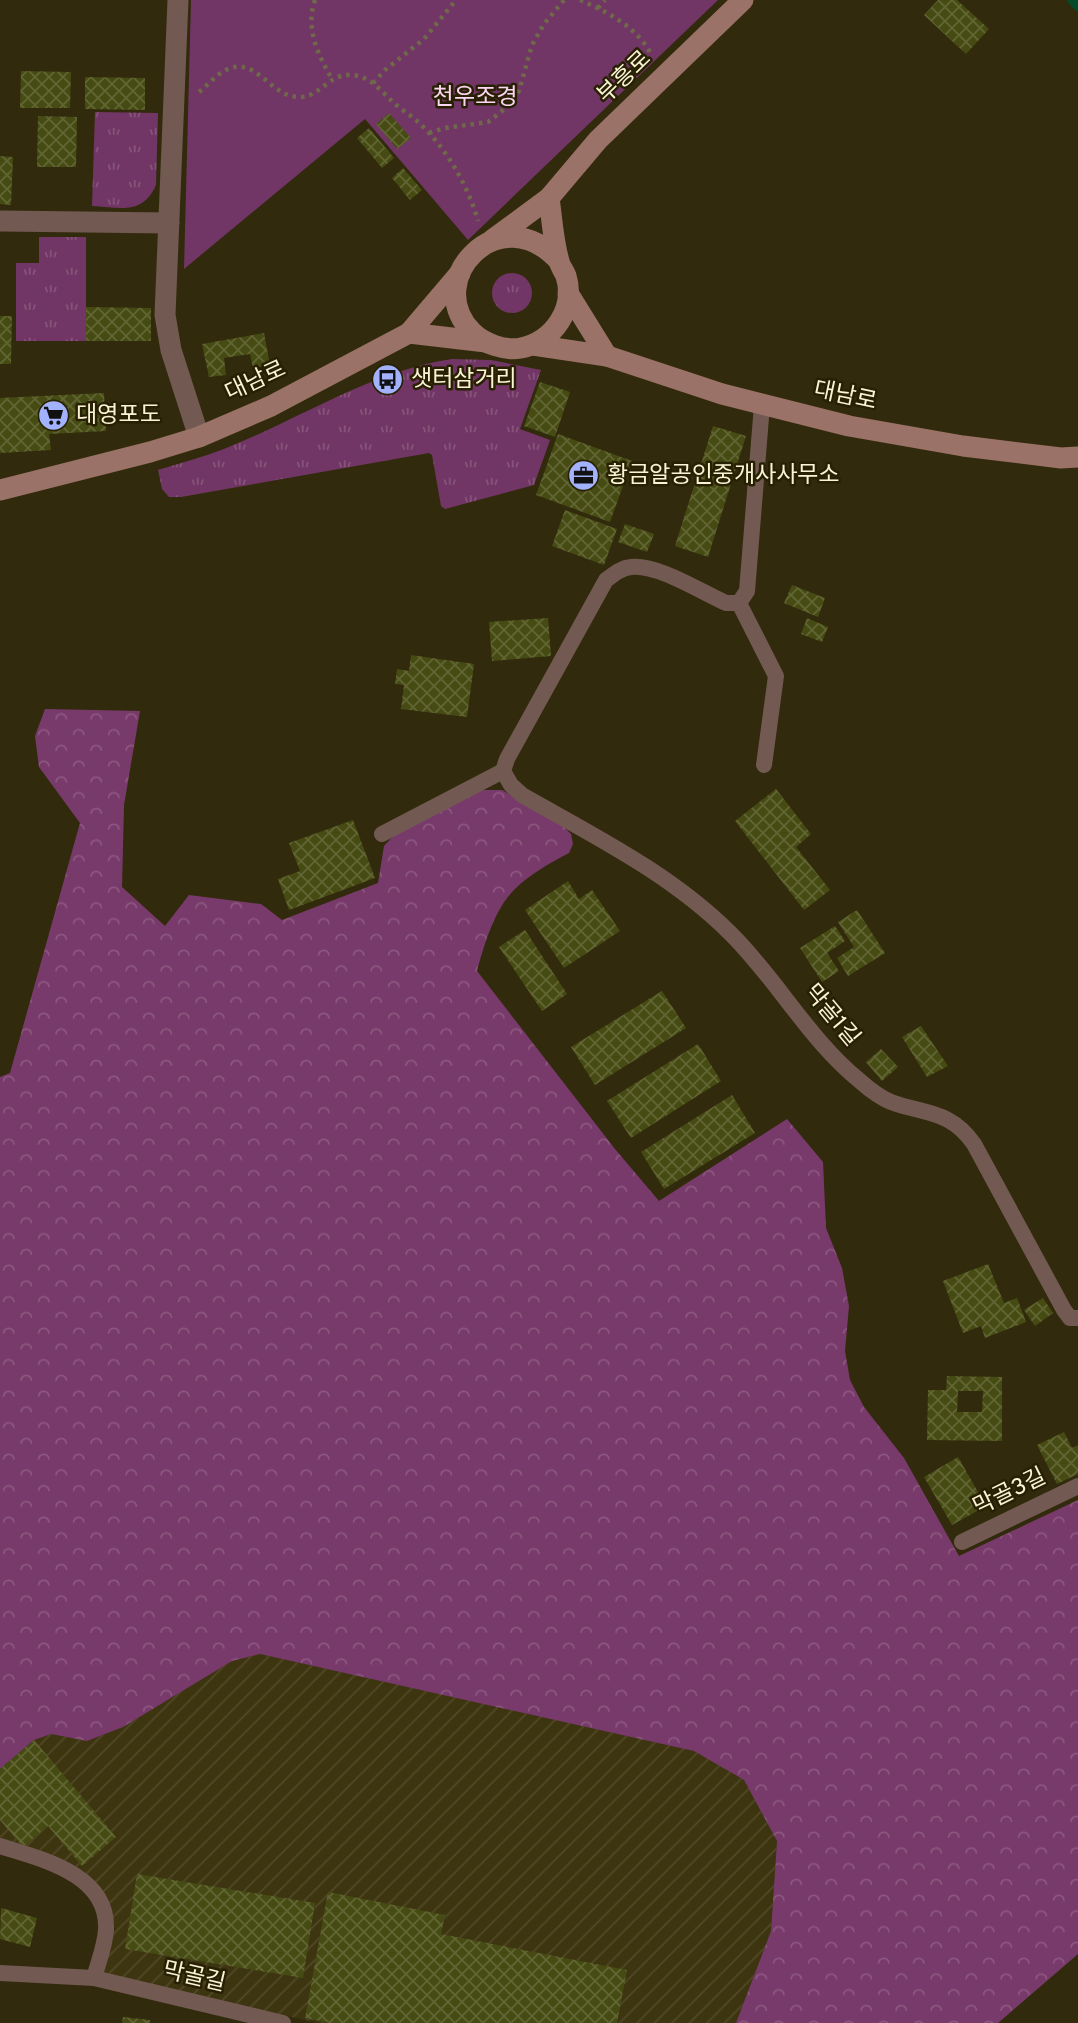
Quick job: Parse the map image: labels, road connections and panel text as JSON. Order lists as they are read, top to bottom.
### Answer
{
  "streets": {
    "street": ["부흥로", "대남로"],
    "lane": ["막골1길", "막골3길", "막골길"]
  },
  "crossings": [
    ["부흥로", "대남로"]
  ],
  "parks": ["천우조경"],
  "places": {
    "bus stop": ["샛터삼거리"],
    "supermarket": ["대영포도"],
    "office": ["황금알공인중개사사무소"]
  }
}
